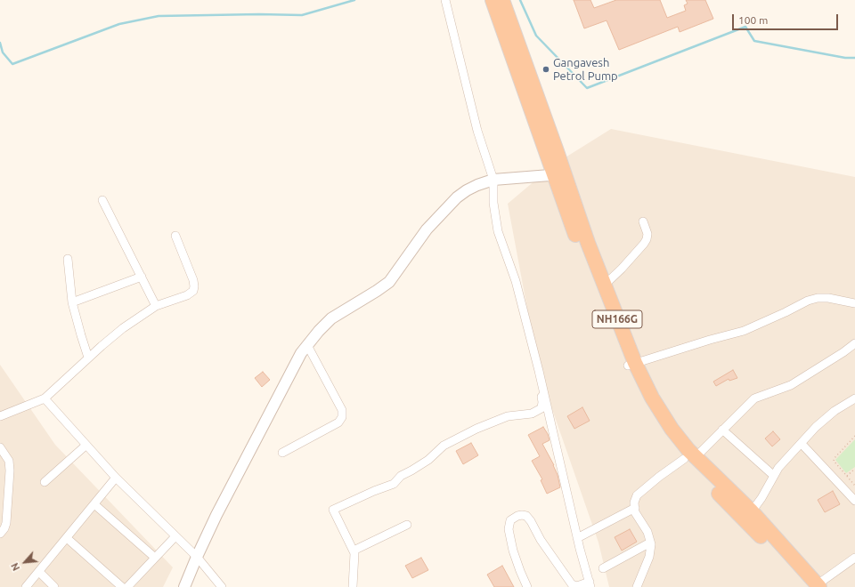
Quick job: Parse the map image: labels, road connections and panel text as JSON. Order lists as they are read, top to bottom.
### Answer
{
  "streets": {
    "highway": ["NH166G"]
  },
  "places": ["Gangavesh Petrol Pump"],
  "scale_bar": "100 m",
  "north": "bottom left"
}
